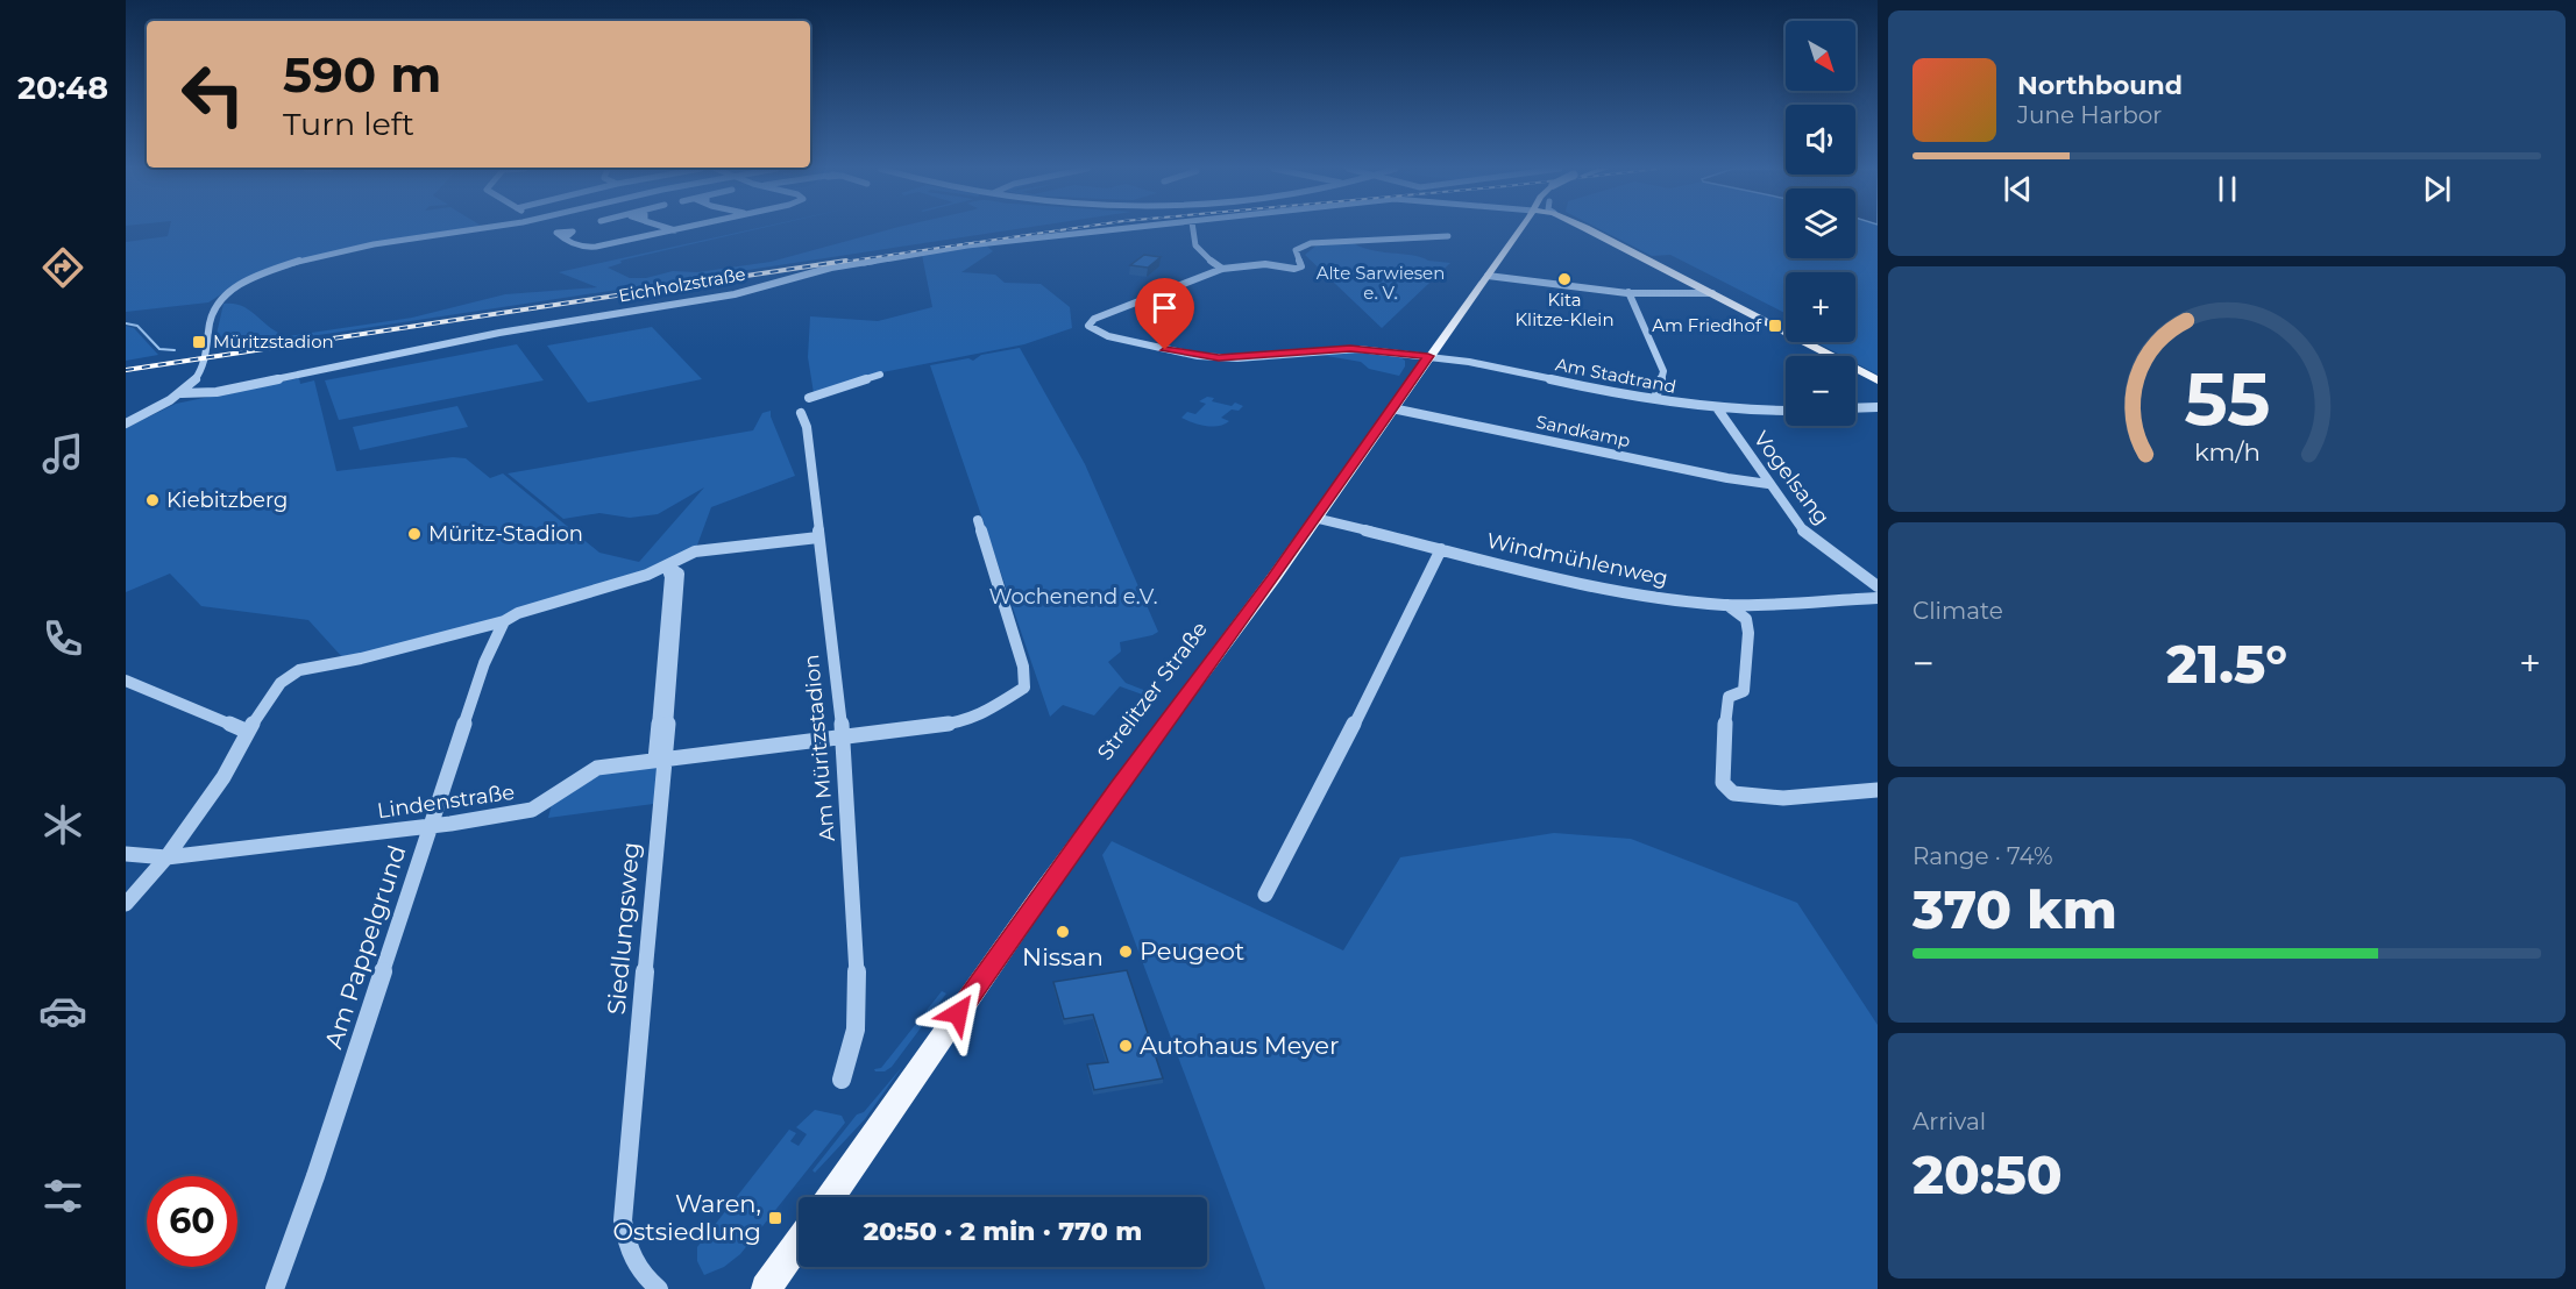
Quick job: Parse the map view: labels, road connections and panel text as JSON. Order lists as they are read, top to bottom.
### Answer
{
  "streets": {
    "main road": ["Strelitzer Straße"],
    "street": [
      "Eichholzstraße",
      "Am Stadtrand",
      "Sandkamp",
      "Vogelsang",
      "Windmühlenweg",
      "Am Müritzstadion",
      "Lindenstraße",
      "Siedlungsweg",
      "Am Pappelgrund"
    ]
  },
  "crossings": [
    ["Am Stadtrand", "Vogelsang"],
    ["Am Stadtrand", "Strelitzer Straße"],
    ["Sandkamp", "Vogelsang"],
    ["Sandkamp", "Strelitzer Straße"],
    ["Windmühlenweg", "Strelitzer Straße"],
    ["Am Müritzstadion", "Lindenstraße"],
    ["Lindenstraße", "Siedlungsweg"],
    ["Lindenstraße", "Am Pappelgrund"]
  ],
  "parks": ["Alte Sarwiesen e. V.", "Wochenend e.V."],
  "places": {
    "other": [
      "Kita Klitze-Klein",
      "Kiebitzberg",
      "Müritz-Stadion",
      "Nissan",
      "Peugeot",
      "Autohaus Meyer"
    ],
    "transit": ["Am Friedhof", "Müritzstadion", "Waren, Ostsiedlung"]
  },
  "north": "bottom right",
  "page": {
    "tabs": "20:48",
    "map_buttons": ["+", "−"],
    "turn": ["590 m", "Turn left"],
    "song": ["Northbound", "June Harbor"],
    "tile": [
      "Climate",
      ["Range · 74%", "370 km"],
      ["Arrival", "20:50"]
    ],
    "heat": ["−", "21.5°", "+"],
    "limit": "60",
    "trip": "20:50 · 2 min · 770 m",
    "gauge": ["55", "km/h"]
  }
}
